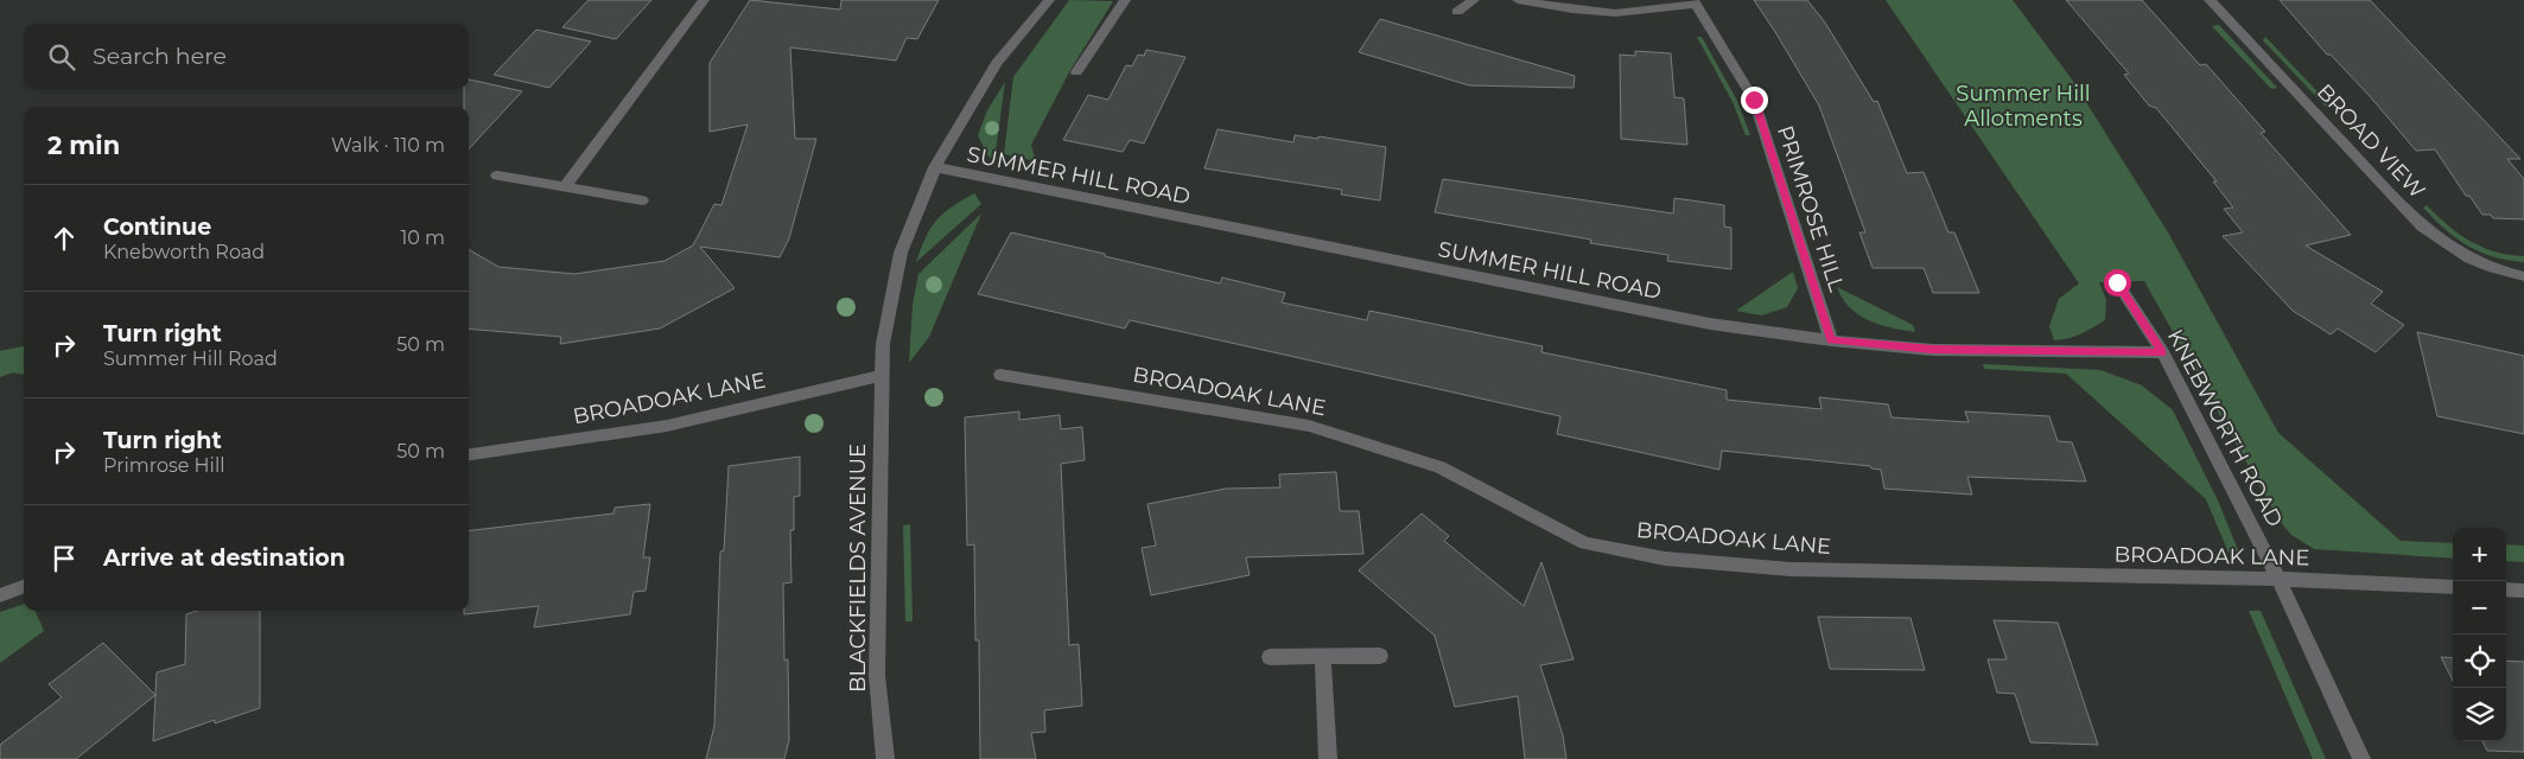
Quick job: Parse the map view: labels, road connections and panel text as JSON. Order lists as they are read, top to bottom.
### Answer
{
  "streets": {
    "street": [
      "BROAD VIEW",
      "SUMMER HILL ROAD",
      "PRIMROSE HILL",
      "BROADOAK LANE",
      "KNEBWORTH ROAD",
      "BLACKFIELDS AVENUE"
    ]
  },
  "crossings": [
    ["SUMMER HILL ROAD", "PRIMROSE HILL"],
    ["SUMMER HILL ROAD", "KNEBWORTH ROAD"],
    ["SUMMER HILL ROAD", "BLACKFIELDS AVENUE"],
    ["BROADOAK LANE", "KNEBWORTH ROAD"],
    ["BROADOAK LANE", "BLACKFIELDS AVENUE"]
  ],
  "parks": ["Summer Hill Allotments"],
  "page": {
    "search": "Search here",
    "heading": ["2 min", "Walk · 110 m"],
    "list": [
      ["Continue", "Knebworth Road", "10 m"],
      ["Turn right", "Summer Hill Road", "50 m"],
      ["Turn right", "Primrose Hill", "50 m"],
      "Arrive at destination"
    ],
    "map_buttons": ["+", "−"]
  }
}
